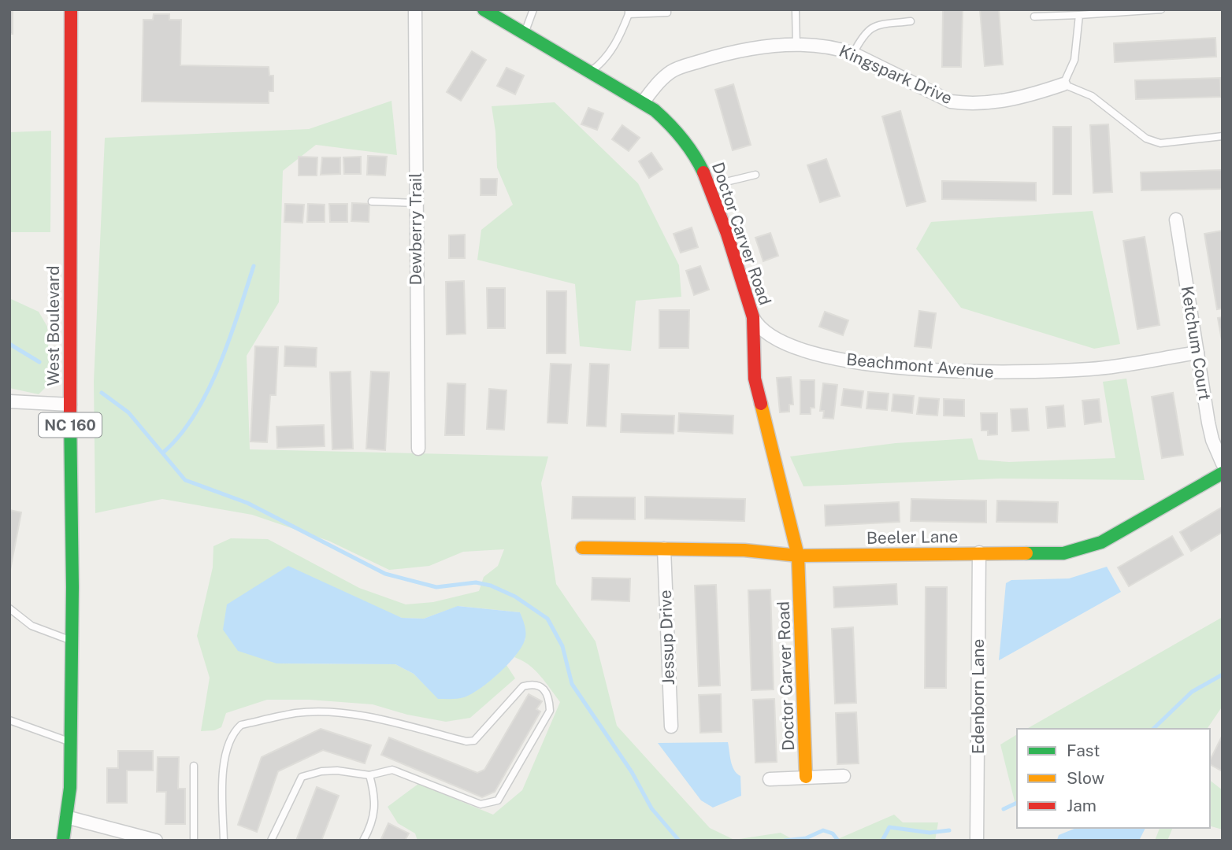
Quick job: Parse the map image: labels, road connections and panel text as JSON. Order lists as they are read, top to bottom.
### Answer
{
  "streets": {
    "street": [
      "Kingspark Drive",
      "Dewberry Trail",
      "Doctor Carver Road",
      "West Boulevard",
      "Ketchum Court",
      "Beachmont Avenue",
      "NC 160",
      "Beeler Lane",
      "Jessup Drive",
      "Edenborn Lane"
    ]
  },
  "crossings": [
    ["Kingspark Drive", "Doctor Carver Road"],
    ["Doctor Carver Road", "Beachmont Avenue"],
    ["Doctor Carver Road", "Beeler Lane"],
    ["Ketchum Court", "Beachmont Avenue"],
    ["Beeler Lane", "Jessup Drive"],
    ["Beeler Lane", "Edenborn Lane"]
  ],
  "legend": ["Fast", "Slow", "Jam"]
}
